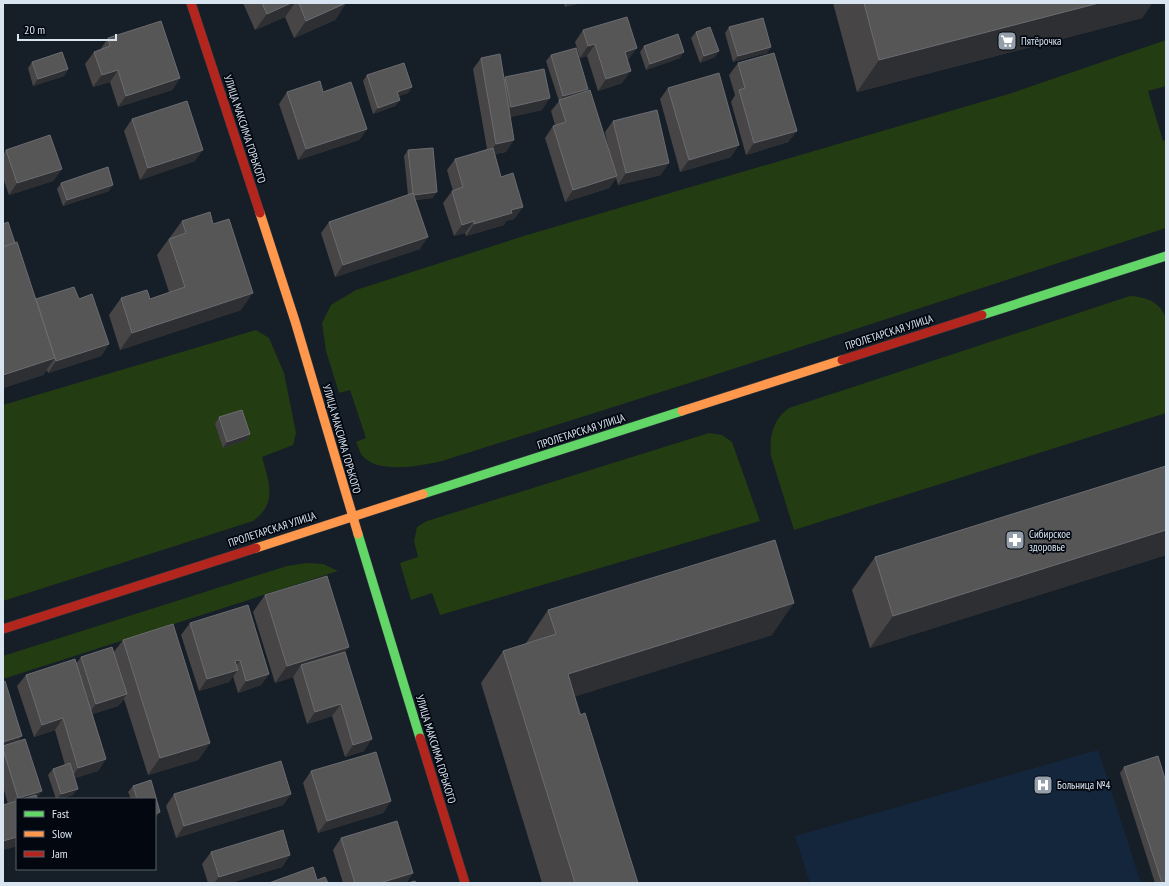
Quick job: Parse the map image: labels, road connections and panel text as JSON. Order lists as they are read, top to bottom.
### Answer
{
  "streets": {
    "main road": ["УЛИЦА МАКСИМА ГОРЬКОГО", "ПРОЛЕТАРСКАЯ УЛИЦА"]
  },
  "crossings": [
    ["УЛИЦА МАКСИМА ГОРЬКОГО", "ПРОЛЕТАРСКАЯ УЛИЦА"]
  ],
  "places": {
    "supermarket": ["Пятёрочка"],
    "pharmacy": ["Сибирское здоровье"],
    "hospital": ["Больница №4"]
  },
  "legend": ["Fast", "Slow", "Jam"],
  "scale_bar": "20 m"
}
